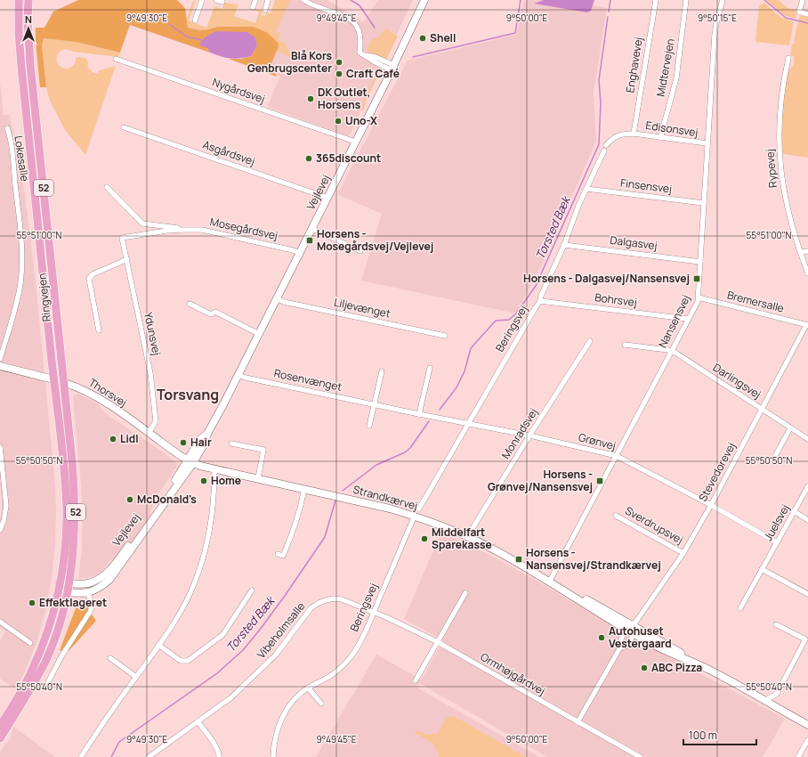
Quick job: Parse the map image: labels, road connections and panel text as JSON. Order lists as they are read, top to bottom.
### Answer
{
  "streets": {
    "main road": ["52", "Ringvejen", "Thorsvej"],
    "street": [
      "Enghavevej",
      "Midtervejen",
      "Nygårdsvej",
      "Edisonsvej",
      "Asgårdsvej",
      "Lokesalle",
      "Rypevej",
      "Finsensvej",
      "Vejlevej",
      "Mosegårdsvej",
      "Dalgasvej",
      "Bohrsvej",
      "Bremersalle",
      "Liljevænget",
      "Nansensvej",
      "Beringsvej",
      "Ydunsvej",
      "Rosenvænget",
      "Darlingsvej",
      "Monradsvej",
      "Grønvej",
      "Stevedorevej",
      "Strandkærvej",
      "Juelsvej",
      "Sverdrupsvej",
      "Vibeholmsalle",
      "Ormhøjgårdvej"
    ]
  },
  "crossings": [
    ["Enghavevej", "Edisonsvej"],
    ["Enghavevej", "Beringsvej"],
    ["Midtervejen", "Edisonsvej"],
    ["Nygårdsvej", "Vejlevej"],
    ["Edisonsvej", "Nansensvej"],
    ["Edisonsvej", "Beringsvej"],
    ["Asgårdsvej", "Vejlevej"],
    ["Finsensvej", "Nansensvej"],
    ["Finsensvej", "Beringsvej"],
    ["52", "Vejlevej"],
    ["52", "Ringvejen"],
    ["Vejlevej", "Mosegårdsvej"],
    ["Vejlevej", "Ringvejen"],
    ["Vejlevej", "Liljevænget"],
    ["Vejlevej", "Rosenvænget"],
    ["Vejlevej", "Thorsvej"],
    ["Vejlevej", "Strandkærvej"],
    ["Mosegårdsvej", "Ydunsvej"],
    ["Dalgasvej", "Nansensvej"],
    ["Dalgasvej", "Beringsvej"],
    ["Ringvejen", "Thorsvej"],
    ["Bohrsvej", "Nansensvej"],
    ["Bohrsvej", "Beringsvej"],
    ["Bremersalle", "Nansensvej"],
    ["Bremersalle", "Stevedorevej"],
    ["Nansensvej", "Darlingsvej"],
    ["Nansensvej", "Grønvej"],
    ["Nansensvej", "Strandkærvej"],
    ["Beringsvej", "Grønvej"],
    ["Beringsvej", "Strandkærvej"],
    ["Beringsvej", "Vibeholmsalle"],
    ["Beringsvej", "Ormhøjgårdvej"],
    ["Ydunsvej", "Thorsvej"],
    ["Rosenvænget", "Grønvej"],
    ["Darlingsvej", "Stevedorevej"],
    ["Thorsvej", "Strandkærvej"],
    ["Monradsvej", "Grønvej"],
    ["Monradsvej", "Strandkærvej"],
    ["Grønvej", "Stevedorevej"],
    ["Grønvej", "Juelsvej"],
    ["Stevedorevej", "Strandkærvej"],
    ["Stevedorevej", "Sverdrupsvej"],
    ["Vibeholmsalle", "Ormhøjgårdvej"]
  ],
  "districts": ["Torsvang"],
  "water": ["Torsted Bæk"],
  "places": {
    "other": [
      "Shell",
      "Blå Kors Genbrugscenter",
      "Craft Café",
      "DK Outlet, Horsens",
      "Uno-X",
      "365discount",
      "Lidl",
      "Hair",
      "Home",
      "McDonald's",
      "Middelfart Sparekasse",
      "Effektlageret",
      "Autohuset Vestergaard",
      "ABC Pizza"
    ],
    "transit": [
      "Horsens - Mosegårdsvej/Vejlevej",
      "Horsens - Dalgasvej/Nansensvej",
      "Horsens - Grønvej/Nansensvej",
      "Horsens - Nansensvej/Strandkærvej"
    ]
  },
  "scale_bar": "100 m",
  "north": "top",
  "coordinates": [
    "9°49'30\"E",
    "9°49'45\"E",
    "9°50'00\"E",
    "9°50'15\"E",
    "55°51'00\"N",
    "55°50'50\"N",
    "55°50'40\"N"
  ]
}
